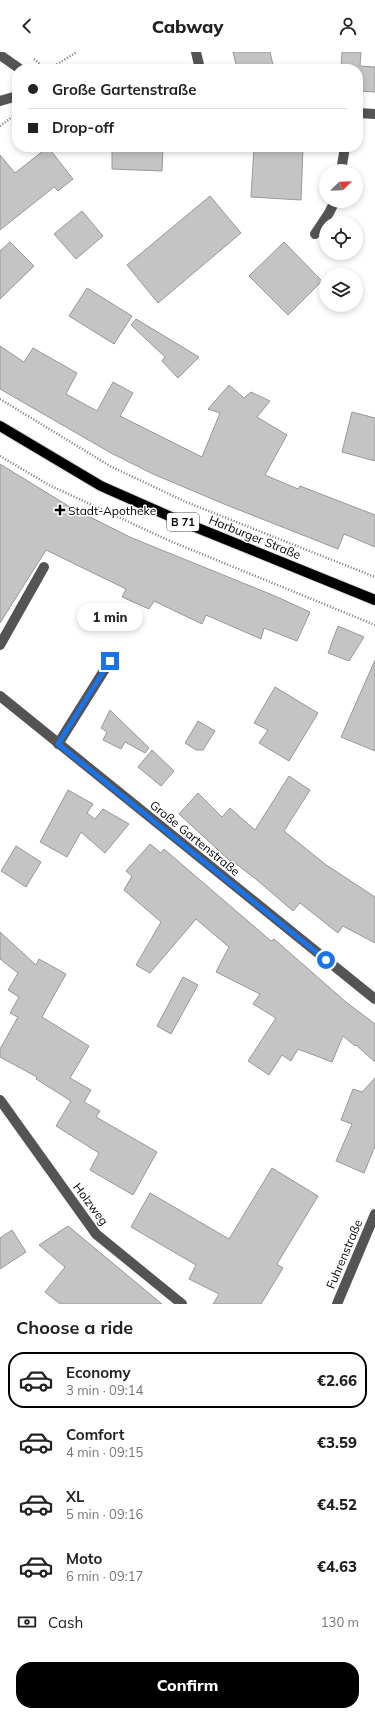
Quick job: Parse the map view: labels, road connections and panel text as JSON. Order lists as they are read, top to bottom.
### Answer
{
  "streets": {
    "main road": ["B 71", "Harburger Straße"],
    "street": ["Große Gartenstraße", "Holzweg", "Fuhrenstraße"]
  },
  "places": {
    "health": ["Stadt-Apotheke"]
  },
  "north": "top right",
  "page": {
    "header": "Cabway",
    "banner": ["Große Gartenstraße", "Drop-off"],
    "bubble": "1 min",
    "heading": "Choose a ride",
    "list": [
      {
        "name": "Economy",
        "note": "3 min · 09:14",
        "value": "€2.66"
      },
      {
        "name": "Comfort",
        "note": "4 min · 09:15",
        "value": "€3.59"
      },
      {
        "name": "XL",
        "note": "5 min · 09:16",
        "value": "€4.52"
      },
      {
        "name": "Moto",
        "note": "6 min · 09:17",
        "value": "€4.63"
      }
    ],
    "pay": ["Cash", "130 m"],
    "buttons": "Confirm"
  }
}
